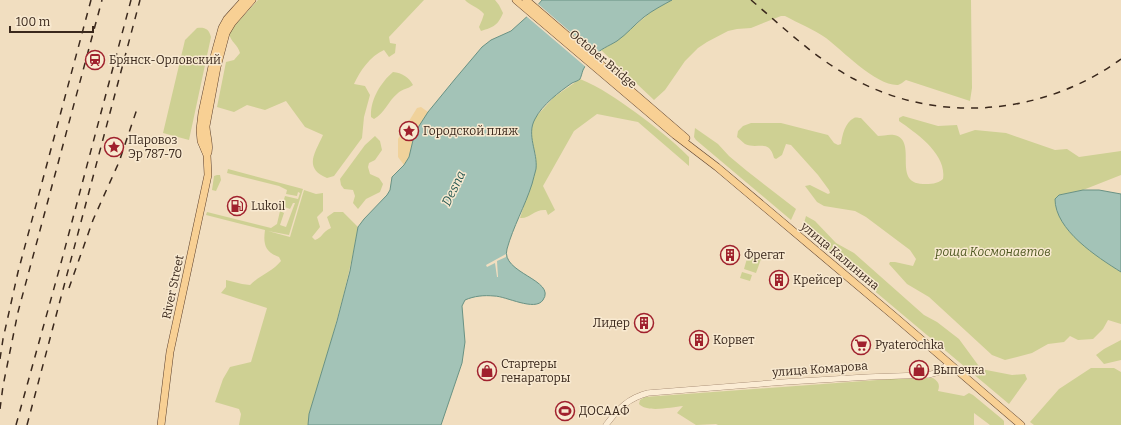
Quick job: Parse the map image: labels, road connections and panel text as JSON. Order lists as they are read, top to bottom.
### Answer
{
  "streets": {
    "main road": ["October Bridge", "улица Калинина", "River Street"],
    "street": ["улица Комарова"]
  },
  "crossings": [
    ["October Bridge", "улица Калинина"],
    ["улица Калинина", "улица Комарова"]
  ],
  "water": ["Desna"],
  "parks": ["роща Космонавтов"],
  "places": {
    "station": ["Брянск-Орловский"],
    "place": ["Городской пляж", "Паровоз Эр 787-70"],
    "fuel station": ["Lukoil"],
    "building": [
      "Фрегат",
      "Крейсер",
      "Лидер",
      "Корвет"
    ],
    "supermarket": ["Pyaterochka"],
    "shop": ["Выпечка", "Стартеры генараторы"],
    "sports": ["ДОСААФ"]
  },
  "scale_bar": "100 m"
}
